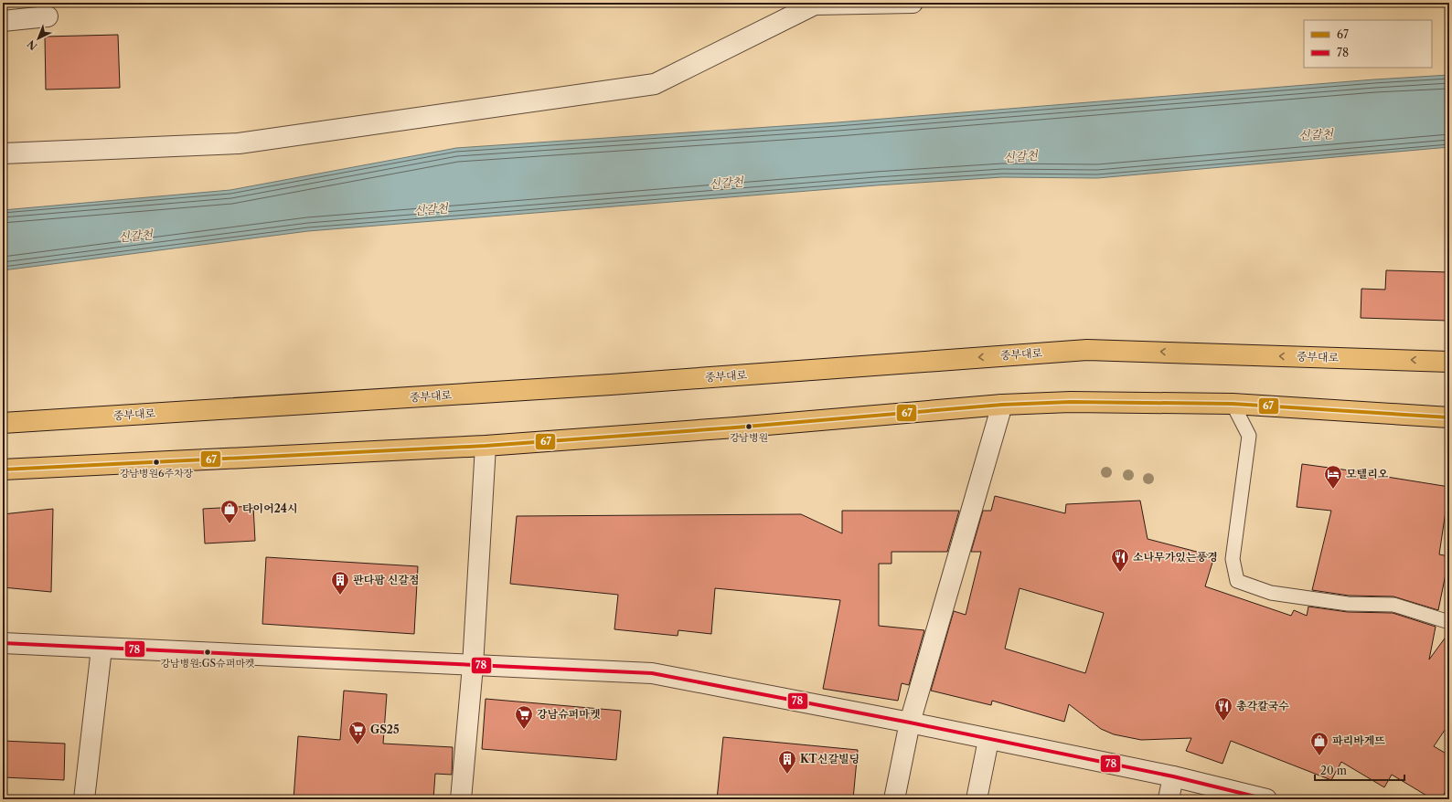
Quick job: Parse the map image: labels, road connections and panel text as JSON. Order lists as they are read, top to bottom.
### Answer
{
  "streets": {
    "main road": ["중부대로"]
  },
  "water": ["신갈천"],
  "places": {
    "other": ["강남병원", "강남병원6주차장", "강남병원.GS슈퍼마켓"],
    "hotel": ["모텔리오"],
    "shop": ["타이어24시", "파리바게뜨"],
    "restaurant": ["소나무가있는풍경", "총각칼국수"],
    "building": ["판다팜 신갈점", "KT신갈빌딩"],
    "supermarket": ["강남슈퍼마켓", "GS25"]
  },
  "lines": ["transit line 67", "transit line 78"],
  "legend": ["67", "78"],
  "scale_bar": "20 m",
  "north": "bottom left"
}
